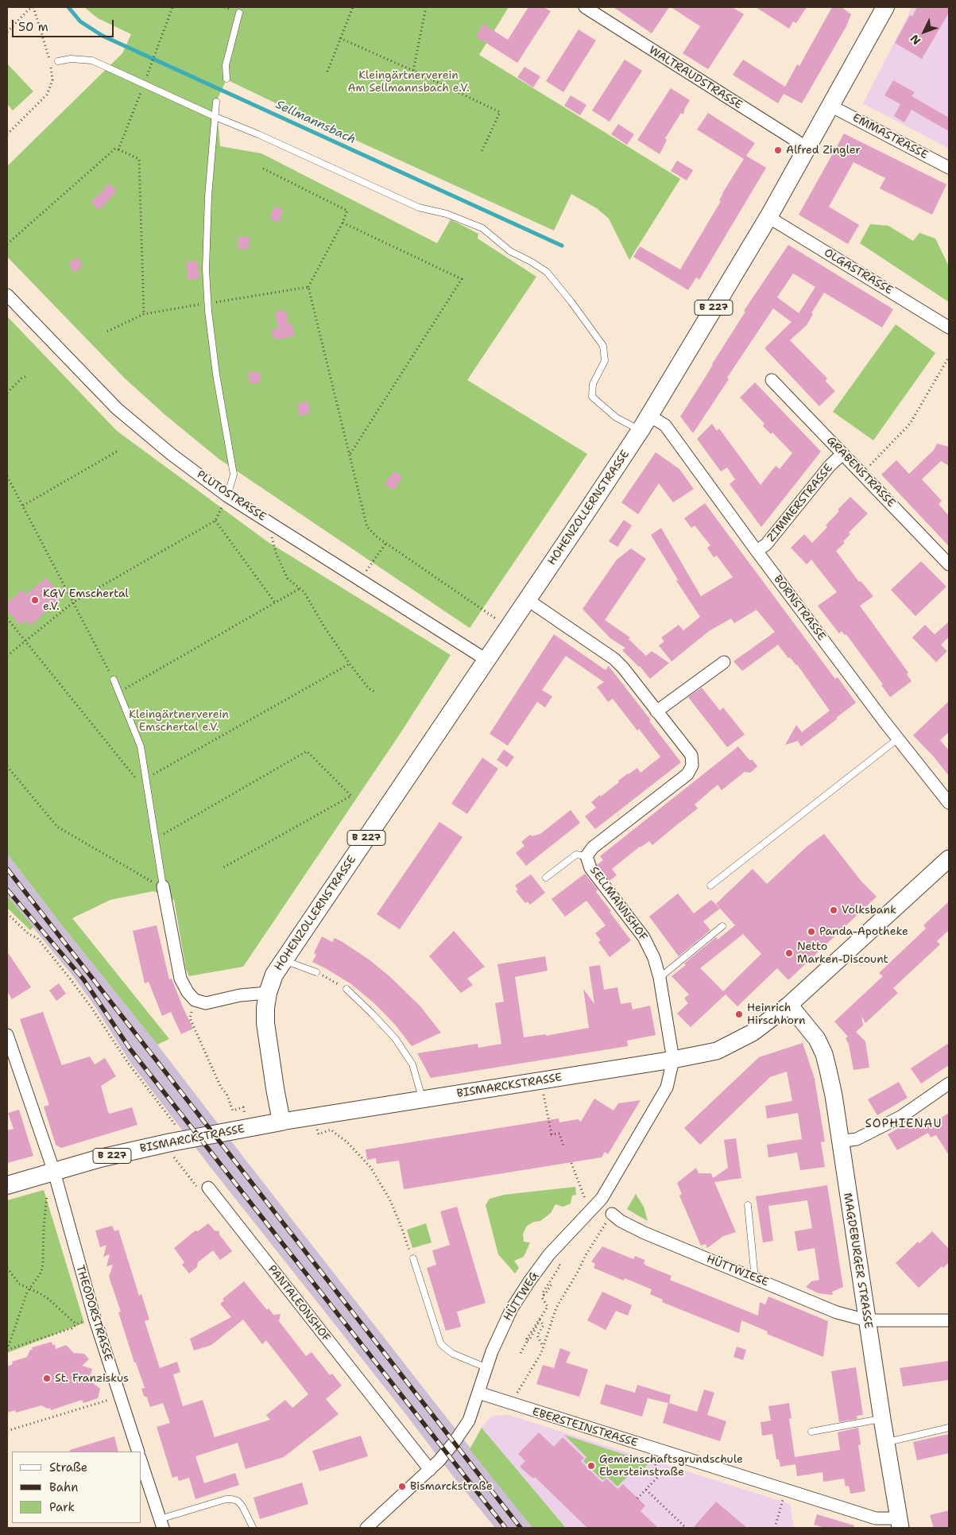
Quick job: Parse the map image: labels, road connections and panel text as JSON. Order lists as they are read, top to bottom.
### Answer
{
  "streets": {
    "main road": [
      "B 227",
      "HOHENZOLLERNSTRASSE",
      "BISMARCKSTRASSE",
      "MAGDEBURGER STRASSE"
    ],
    "street": [
      "WALTRAUDSTRASSE",
      "EMMASTRASSE",
      "OLGASTRASSE",
      "GRABENSTRASSE",
      "PLUTOSTRASSE",
      "ZIMMERSTRASSE",
      "BORNSTRASSE",
      "SELLMANNSHOF",
      "HÜTTWIESE",
      "HÜTTWEG",
      "PANTALEONSHOF",
      "THEODORSTRASSE",
      "EBERSTEINSTRASSE"
    ]
  },
  "crossings": [
    ["WALTRAUDSTRASSE", "HOHENZOLLERNSTRASSE"],
    ["EMMASTRASSE", "HOHENZOLLERNSTRASSE"],
    ["OLGASTRASSE", "HOHENZOLLERNSTRASSE"],
    ["GRABENSTRASSE", "ZIMMERSTRASSE"],
    ["PLUTOSTRASSE", "HOHENZOLLERNSTRASSE"],
    ["ZIMMERSTRASSE", "BORNSTRASSE"],
    ["HOHENZOLLERNSTRASSE", "BORNSTRASSE"],
    ["HOHENZOLLERNSTRASSE", "SELLMANNSHOF"],
    ["HOHENZOLLERNSTRASSE", "BISMARCKSTRASSE"],
    ["SELLMANNSHOF", "BISMARCKSTRASSE"],
    ["SELLMANNSHOF", "HÜTTWEG"],
    ["BISMARCKSTRASSE", "MAGDEBURGER STRASSE"],
    ["BISMARCKSTRASSE", "HÜTTWEG"],
    ["BISMARCKSTRASSE", "THEODORSTRASSE"],
    ["MAGDEBURGER STRASSE", "HÜTTWIESE"],
    ["MAGDEBURGER STRASSE", "EBERSTEINSTRASSE"],
    ["HÜTTWEG", "PANTALEONSHOF"],
    ["HÜTTWEG", "EBERSTEINSTRASSE"]
  ],
  "districts": ["SOPHIENAU"],
  "water": ["Sellmannsbach"],
  "parks": ["Kleingärtnerverein Am Sellmannsbach e.V.", "Kleingärtnerverein Emschertal e.V."],
  "places": [
    "Alfred Zingler",
    "KGV Emschertal e.V.",
    "Volksbank",
    "Panda-Apotheke",
    "Netto Marken-Discount",
    "Heinrich Hirschhorn",
    "St. Franziskus",
    "Gemeinschaftsgrundschule Ebersteinstraße",
    "Bismarckstraße"
  ],
  "legend": ["Straße", "Bahn", "Park"],
  "scale_bar": "50 m",
  "north": "bottom left"
}
